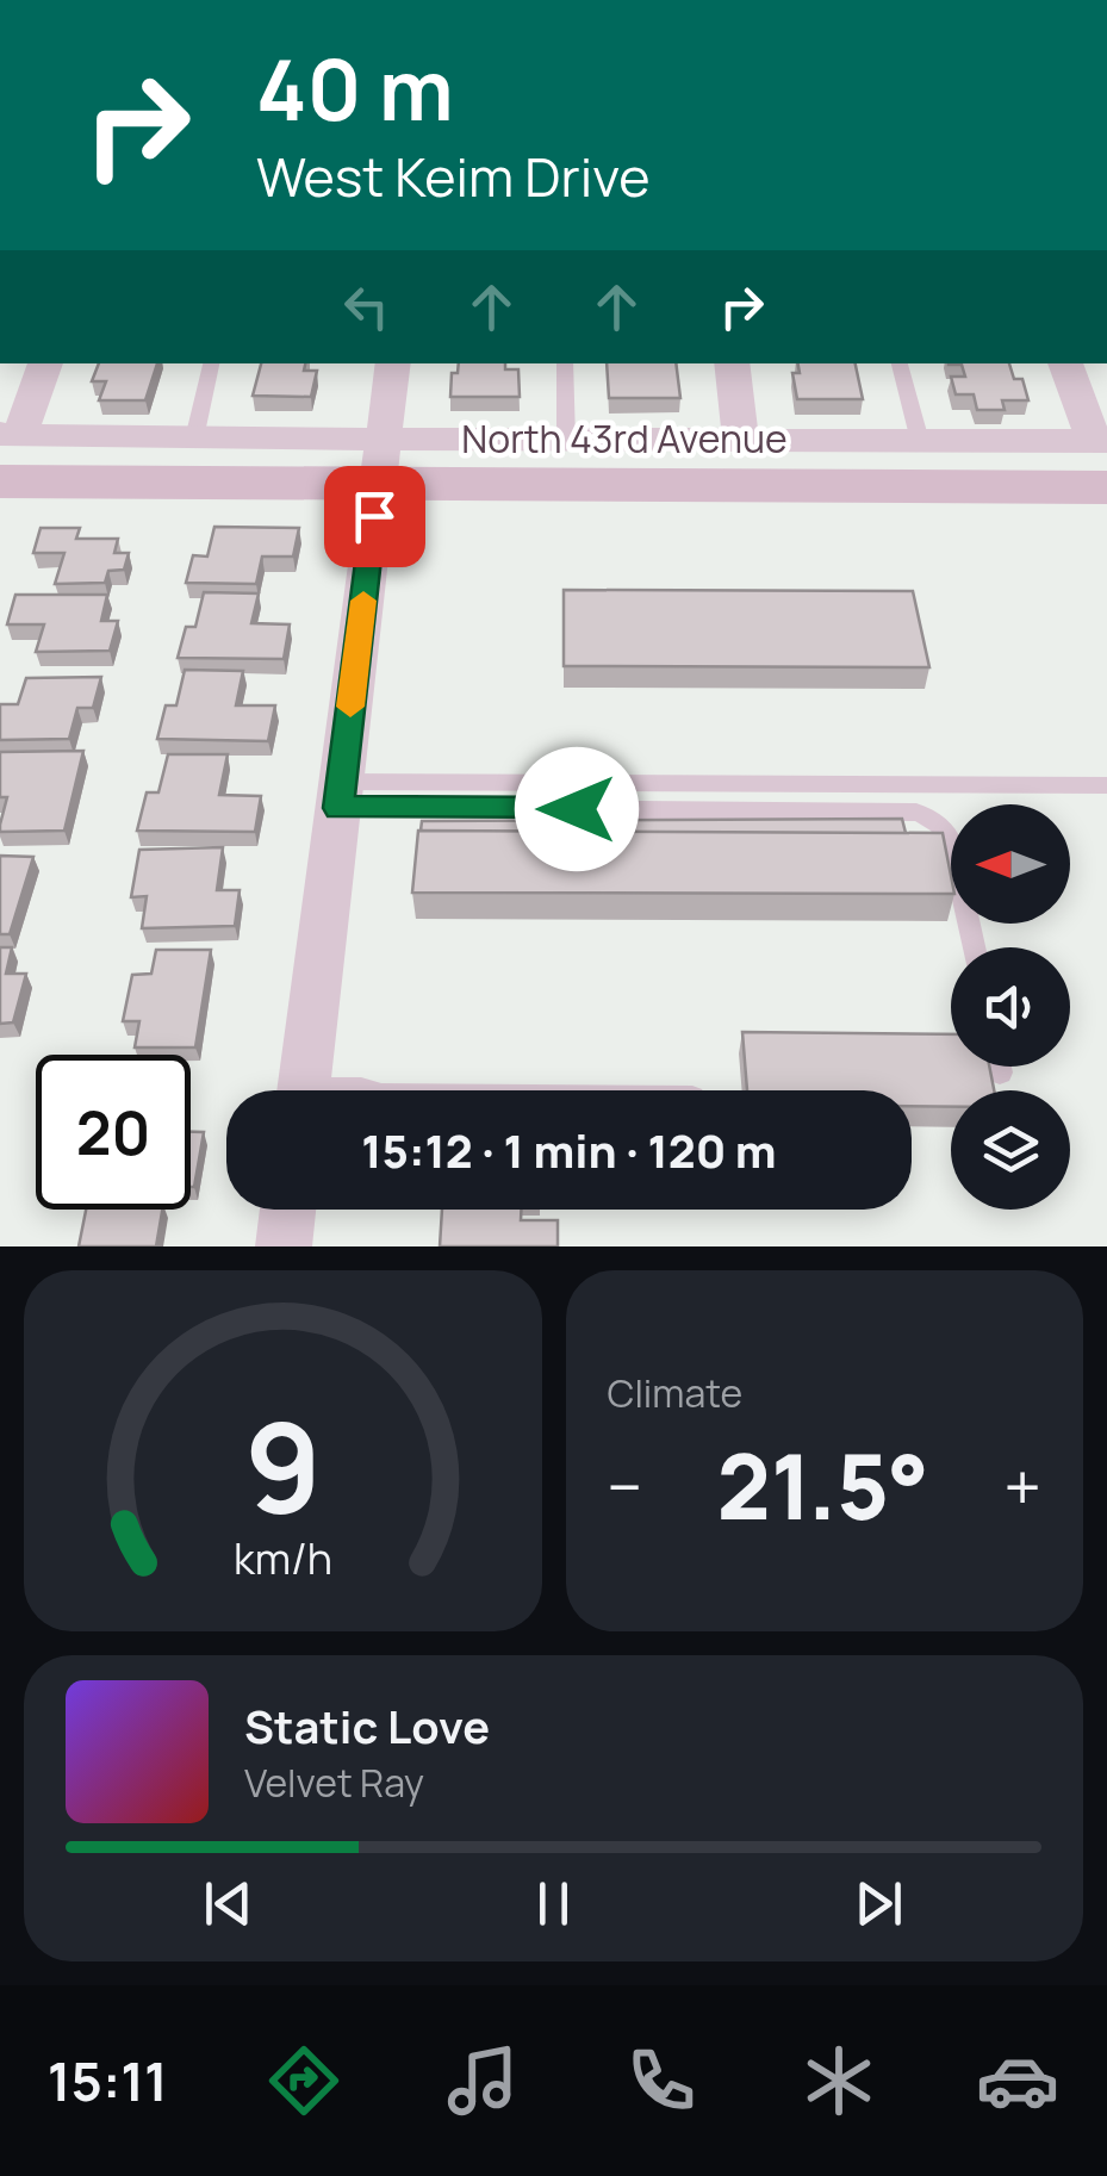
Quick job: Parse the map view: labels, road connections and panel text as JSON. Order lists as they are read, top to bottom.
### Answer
{
  "streets": {
    "main road": ["North 43rd Avenue"]
  },
  "north": "left",
  "page": {
    "turn": ["40 m", "West Keim Drive"],
    "limit": "20",
    "trip": "15:12 · 1 min · 120 m",
    "tile": "Climate",
    "heat": ["−", "21.5°", "+"],
    "song": ["Static Love", "Velvet Ray"],
    "tabs": "15:11",
    "gauge": ["9", "km/h"]
  }
}
